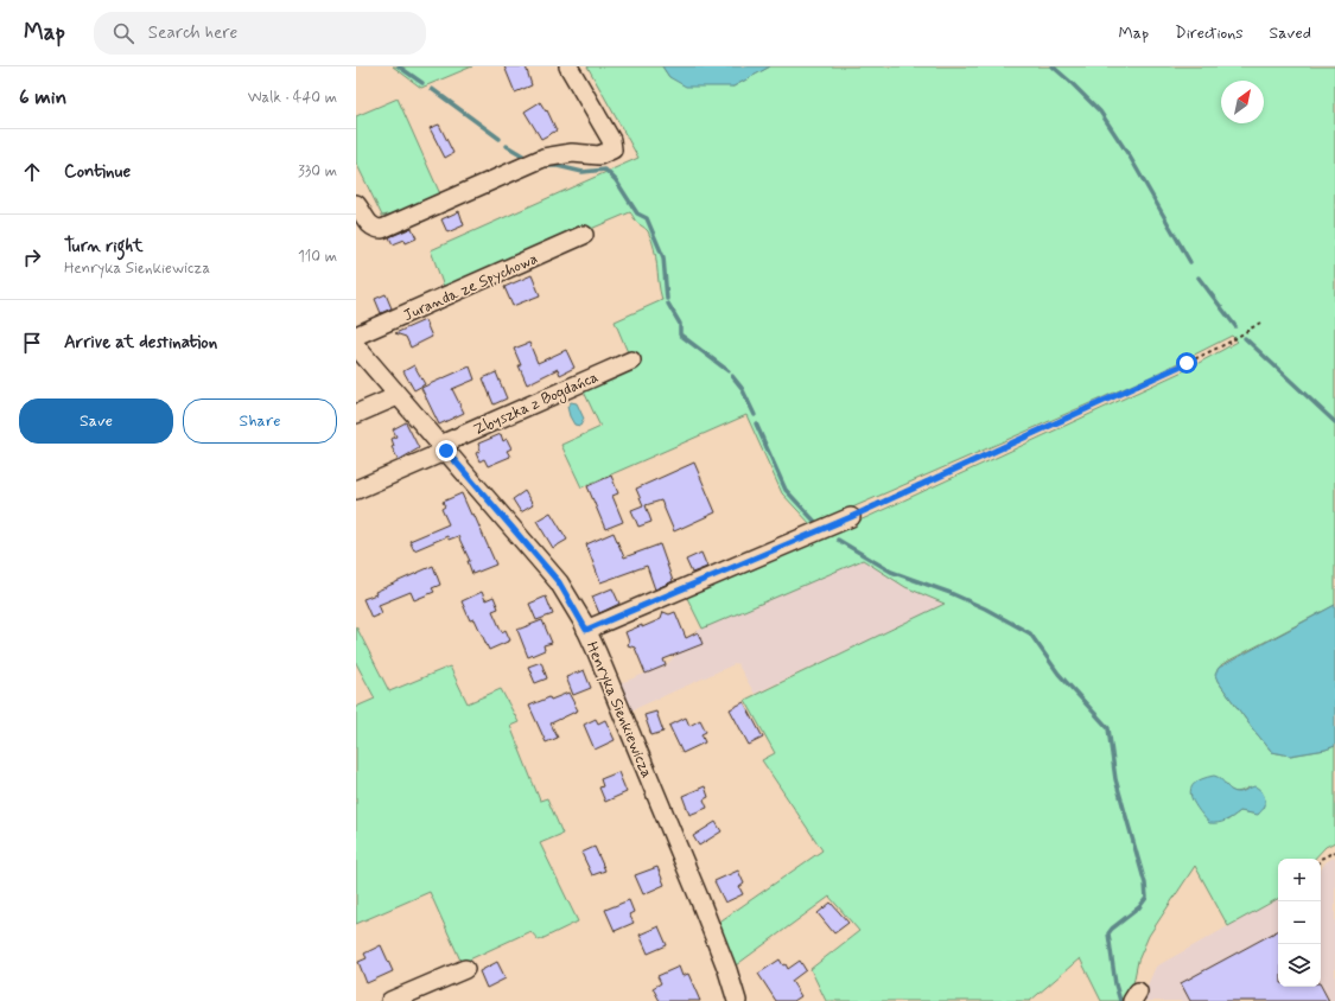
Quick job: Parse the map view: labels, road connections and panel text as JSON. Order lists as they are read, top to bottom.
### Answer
{
  "streets": {
    "street": ["Juranda ze Spychowa", "Zbyszka z Bogdańca", "Henryka Sienkiewicza"]
  },
  "crossings": [
    ["Zbyszka z Bogdańca", "Henryka Sienkiewicza"]
  ],
  "north": "top right",
  "page": {
    "header": "Map",
    "search": "Search here",
    "nav": ["Map", "Directions", "Saved"],
    "heading": ["6 min", "Walk · 440 m"],
    "list": [
      ["Continue", "330 m"],
      ["Turn right", "Henryka Sienkiewicza", "110 m"],
      "Arrive at destination"
    ],
    "buttons": ["Save", "Share"],
    "map_buttons": ["+", "−"]
  }
}
